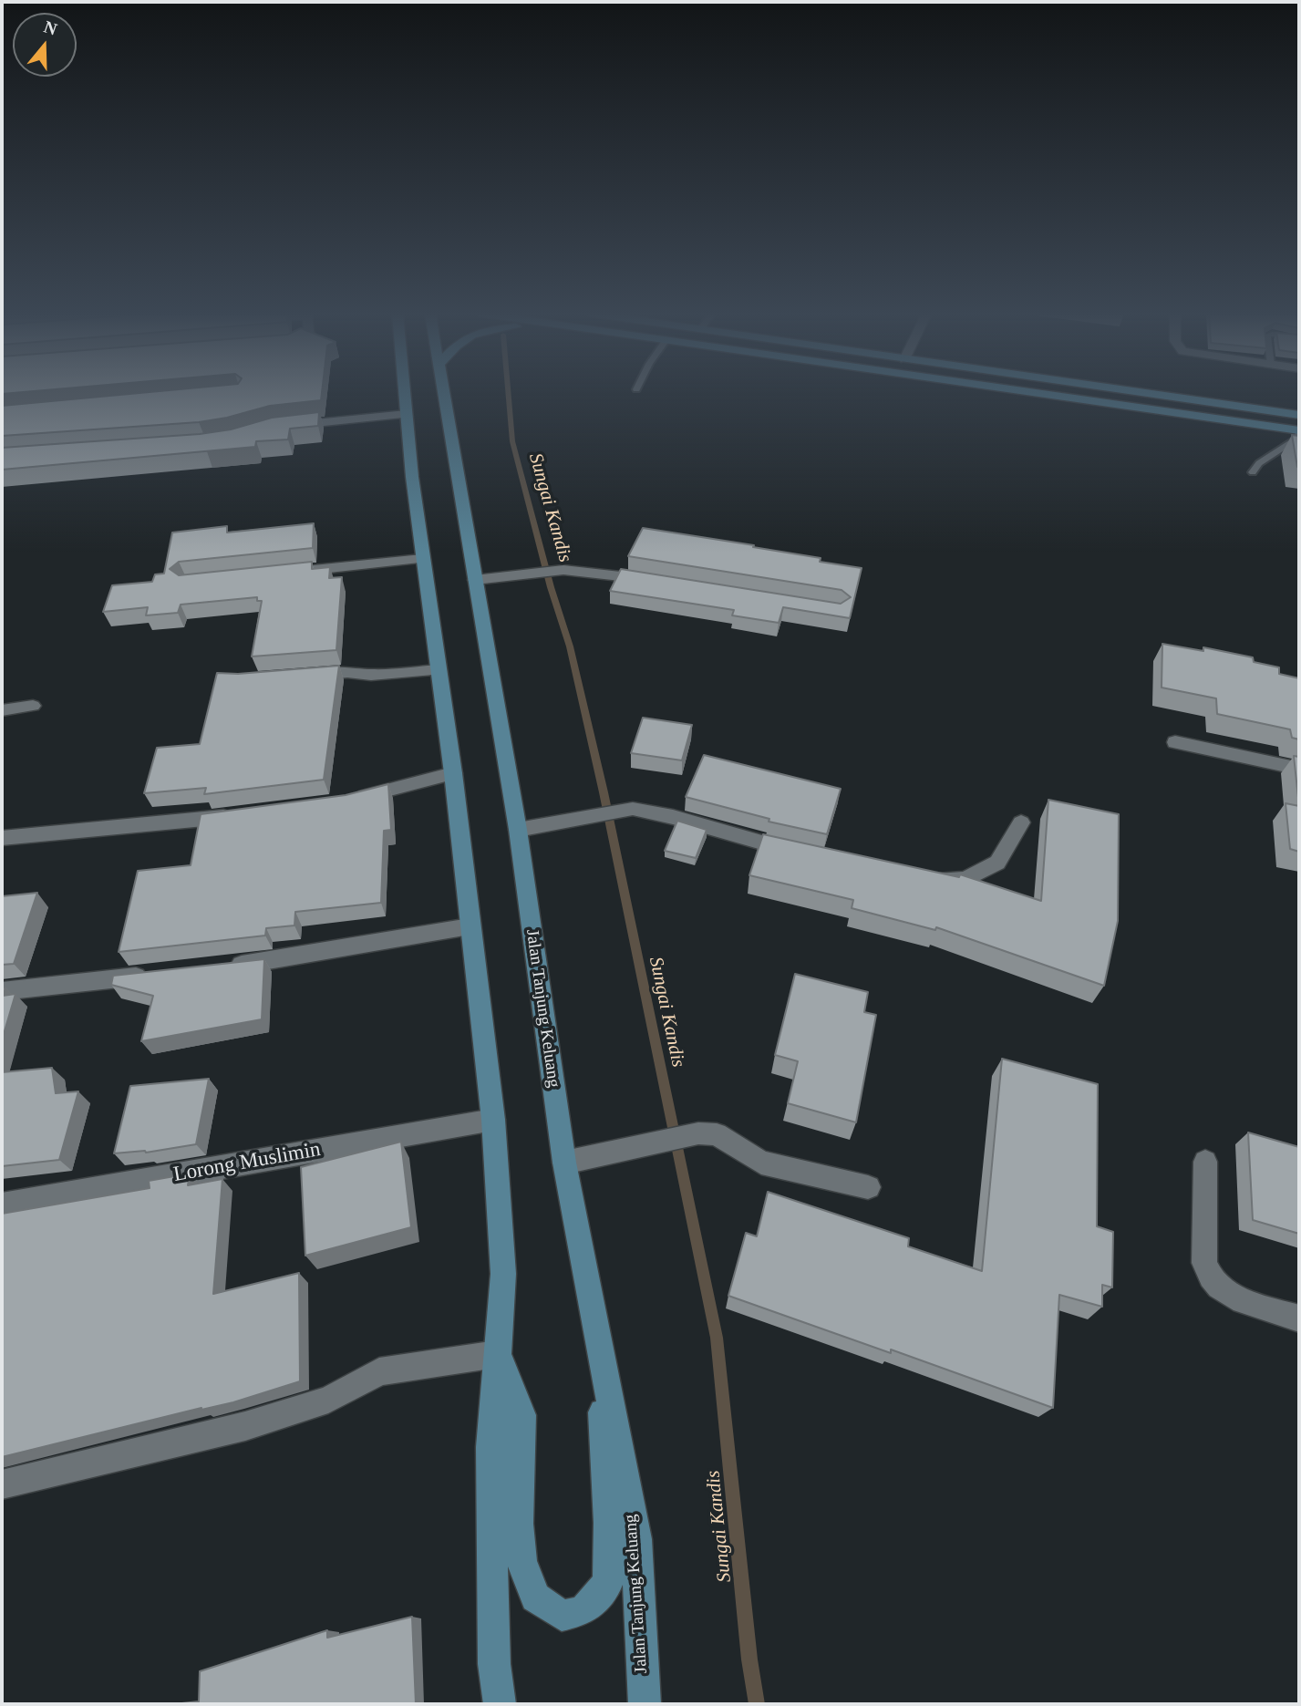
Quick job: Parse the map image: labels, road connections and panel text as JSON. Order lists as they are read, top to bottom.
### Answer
{
  "streets": {
    "main road": ["Jalan Tanjung Keluang"],
    "street": ["Lorong Muslimin"]
  },
  "water": ["Sungai Kandis"],
  "north": "top"
}
